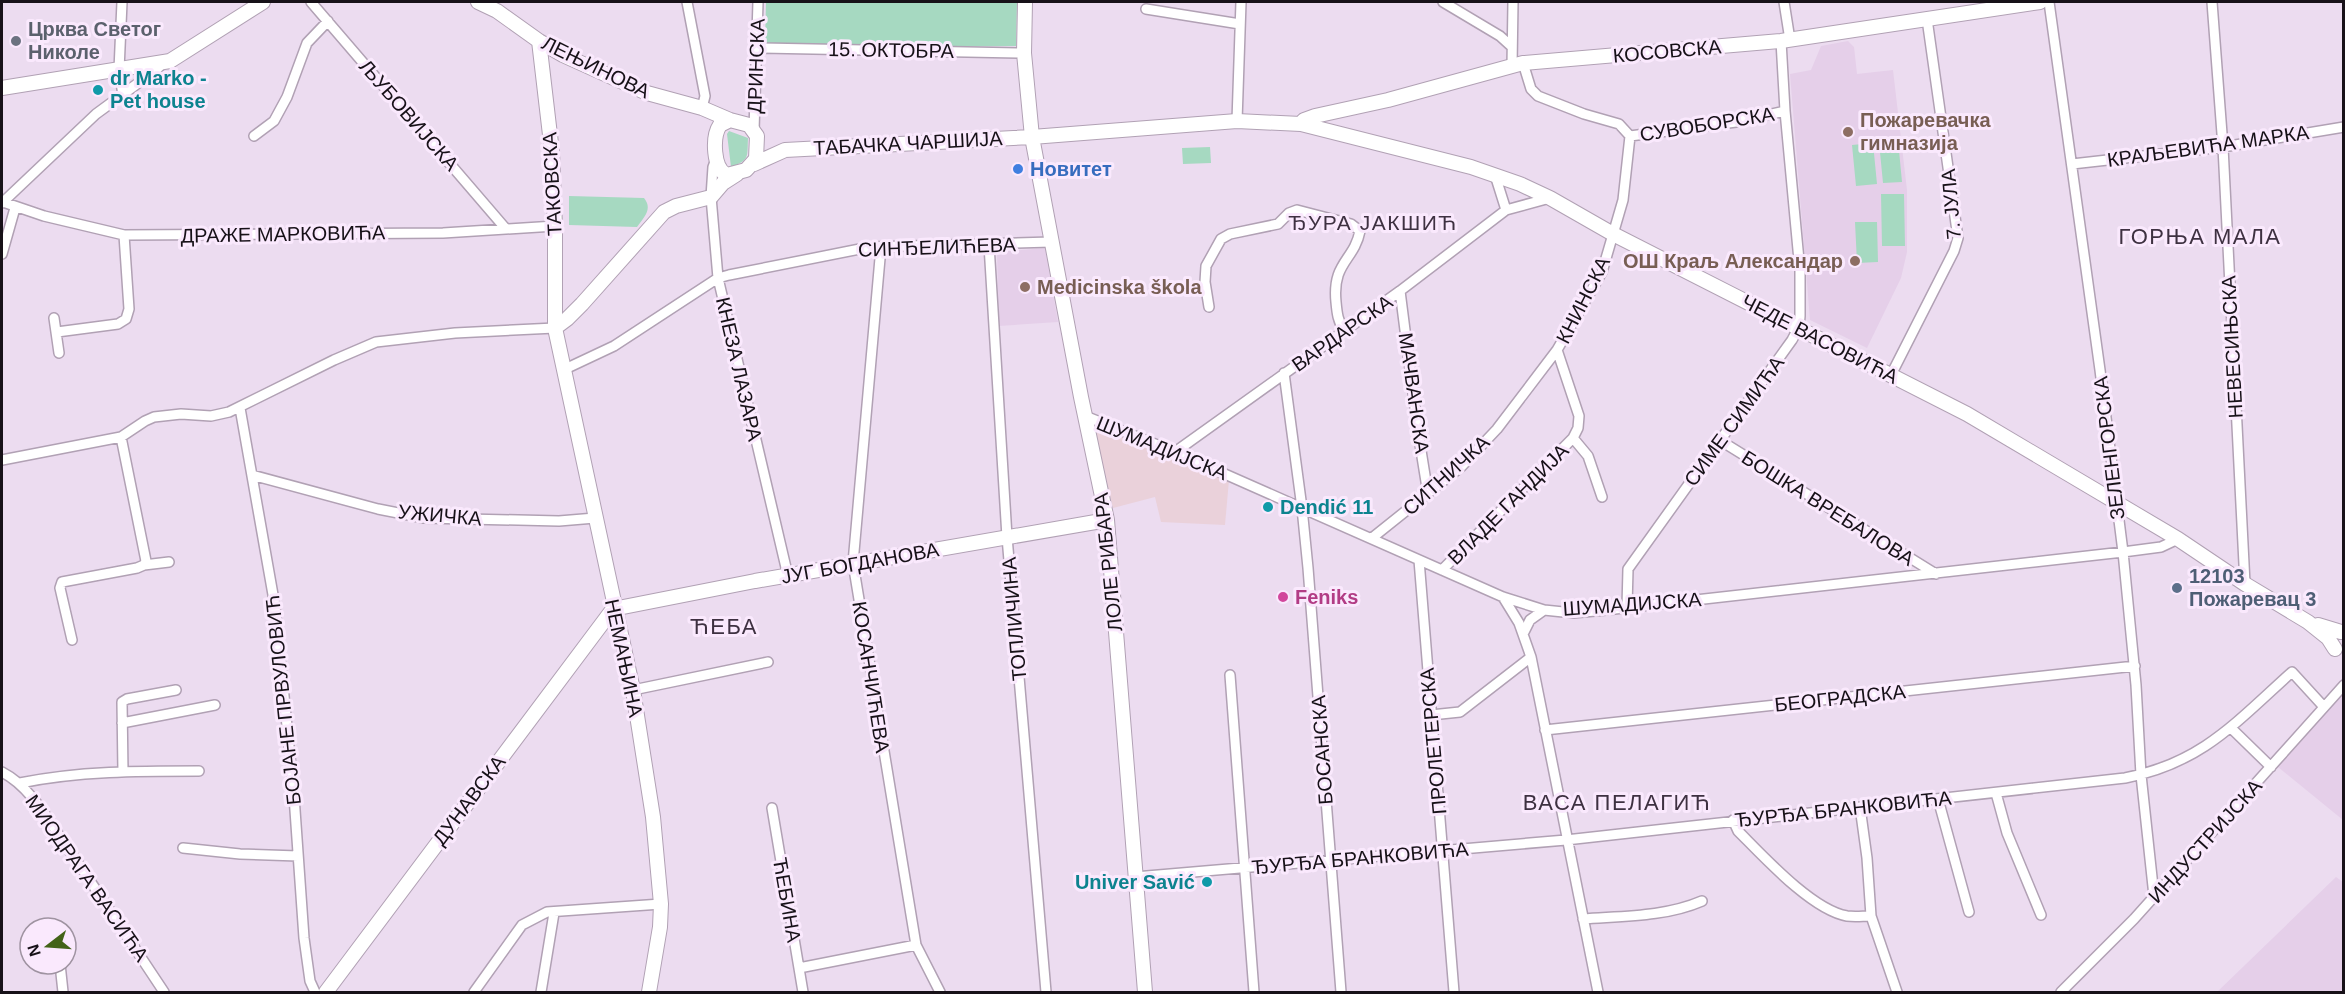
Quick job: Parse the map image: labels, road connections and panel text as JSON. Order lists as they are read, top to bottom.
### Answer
{
  "streets": {
    "street": [
      "15. ОКТОБРА",
      "КОСОВСКА",
      "ДРИНСКА",
      "ЛЕЊИНОВА",
      "ЉУБОВИЈСКА",
      "СУВОБОРСКА",
      "ТАБАЧКА ЧАРШИЈА",
      "КРАЉЕВИЋА МАРКА",
      "ТАКОВСКА",
      "7. ЈУЛА",
      "ДРАЖЕ МАРКОВИЋА",
      "СИНЂЕЛИЋЕВА",
      "КНИНСКА",
      "ВАРДАРСКА",
      "ЧЕДЕ ВАСОВИЋА",
      "НЕВЕСИЊСКА",
      "КНЕЗА ЛАЗАРА",
      "МАЧВАНСКА",
      "СИМЕ СИМИЋА",
      "ШУМАДИЈСКА",
      "ЗЕЛЕНГОРСКА",
      "СИТНИЧКА",
      "ВЛАДЕ ГАНДИЈА",
      "БОШКА ВРЕБАЛОВА",
      "УЖИЧКА",
      "ЛОЛЕ РИБАРА",
      "ЈУГ БОГДАНОВА",
      "ТОПЛИЧИНА",
      "НЕМАЊИНА",
      "КОСАНЧИЋЕВА",
      "БЕОГРАДСКА",
      "БОЈАНЕ ПРВУЛОВИЋ",
      "ПРОЛЕТЕРСКА",
      "БОСАНСКА",
      "ДУНАВСКА",
      "ЂУРЂА БРАНКОВИЋА",
      "ИНДУСТРИЈСКА",
      "МИОДРАГА ВАСИЋА",
      "ЋЕБИНА"
    ]
  },
  "crossings": [
    ["15. ОКТОБРА", "ДРИНСКА"],
    ["15. ОКТОБРА", "ЛОЛЕ РИБАРА"],
    ["КОСОВСКА", "СУВОБОРСКА"],
    ["КОСОВСКА", "ТАБАЧКА ЧАРШИЈА"],
    ["КОСОВСКА", "7. ЈУЛА"],
    ["КОСОВСКА", "ЧЕДЕ ВАСОВИЋА"],
    ["КОСОВСКА", "СИМЕ СИМИЋА"],
    ["ДРИНСКА", "ЛЕЊИНОВА"],
    ["ДРИНСКА", "ТАБАЧКА ЧАРШИЈА"],
    ["ДРИНСКА", "КНЕЗА ЛАЗАРА"],
    ["ЛЕЊИНОВА", "ТАБАЧКА ЧАРШИЈА"],
    ["ЛЕЊИНОВА", "ТАКОВСКА"],
    ["ЛЕЊИНОВА", "КНЕЗА ЛАЗАРА"],
    ["ЉУБОВИЈСКА", "ДРАЖЕ МАРКОВИЋА"],
    ["СУВОБОРСКА", "КНИНСКА"],
    ["СУВОБОРСКА", "ЧЕДЕ ВАСОВИЋА"],
    ["СУВОБОРСКА", "СИМЕ СИМИЋА"],
    ["ТАБАЧКА ЧАРШИЈА", "ЧЕДЕ ВАСОВИЋА"],
    ["ТАБАЧКА ЧАРШИЈА", "КНЕЗА ЛАЗАРА"],
    ["ТАБАЧКА ЧАРШИЈА", "ЛОЛЕ РИБАРА"],
    ["КРАЉЕВИЋА МАРКА", "НЕВЕСИЊСКА"],
    ["КРАЉЕВИЋА МАРКА", "ЗЕЛЕНГОРСКА"],
    ["ТАКОВСКА", "ДРАЖЕ МАРКОВИЋА"],
    ["ТАКОВСКА", "НЕМАЊИНА"],
    ["7. ЈУЛА", "ЧЕДЕ ВАСОВИЋА"],
    ["СИНЂЕЛИЋЕВА", "КНЕЗА ЛАЗАРА"],
    ["СИНЂЕЛИЋЕВА", "ЛОЛЕ РИБАРА"],
    ["СИНЂЕЛИЋЕВА", "ТОПЛИЧИНА"],
    ["СИНЂЕЛИЋЕВА", "НЕМАЊИНА"],
    ["СИНЂЕЛИЋЕВА", "КОСАНЧИЋЕВА"],
    ["КНИНСКА", "ЧЕДЕ ВАСОВИЋА"],
    ["КНИНСКА", "СИТНИЧКА"],
    ["КНИНСКА", "ВЛАДЕ ГАНДИЈА"],
    ["ВАРДАРСКА", "ЧЕДЕ ВАСОВИЋА"],
    ["ВАРДАРСКА", "МАЧВАНСКА"],
    ["ВАРДАРСКА", "ШУМАДИЈСКА"],
    ["ВАРДАРСКА", "БОСАНСКА"],
    ["ЧЕДЕ ВАСОВИЋА", "НЕВЕСИЊСКА"],
    ["ЧЕДЕ ВАСОВИЋА", "СИМЕ СИМИЋА"],
    ["ЧЕДЕ ВАСОВИЋА", "ШУМАДИЈСКА"],
    ["ЧЕДЕ ВАСОВИЋА", "ЗЕЛЕНГОРСКА"],
    ["КНЕЗА ЛАЗАРА", "ЈУГ БОГДАНОВА"],
    ["МАЧВАНСКА", "СИТНИЧКА"],
    ["СИМЕ СИМИЋА", "ШУМАДИЈСКА"],
    ["СИМЕ СИМИЋА", "БОШКА ВРЕБАЛОВА"],
    ["ШУМАДИЈСКА", "ЗЕЛЕНГОРСКА"],
    ["ШУМАДИЈСКА", "СИТНИЧКА"],
    ["ШУМАДИЈСКА", "ВЛАДЕ ГАНДИЈА"],
    ["ШУМАДИЈСКА", "БОШКА ВРЕБАЛОВА"],
    ["ШУМАДИЈСКА", "ЛОЛЕ РИБАРА"],
    ["ШУМАДИЈСКА", "ПРОЛЕТЕРСКА"],
    ["ШУМАДИЈСКА", "БОСАНСКА"],
    ["ЗЕЛЕНГОРСКА", "БЕОГРАДСКА"],
    ["ЗЕЛЕНГОРСКА", "ЂУРЂА БРАНКОВИЋА"],
    ["ЗЕЛЕНГОРСКА", "ИНДУСТРИЈСКА"],
    ["УЖИЧКА", "НЕМАЊИНА"],
    ["УЖИЧКА", "БОЈАНЕ ПРВУЛОВИЋ"],
    ["ЛОЛЕ РИБАРА", "ЈУГ БОГДАНОВА"],
    ["ЛОЛЕ РИБАРА", "ЂУРЂА БРАНКОВИЋА"],
    ["ЈУГ БОГДАНОВА", "ТОПЛИЧИНА"],
    ["ЈУГ БОГДАНОВА", "НЕМАЊИНА"],
    ["ЈУГ БОГДАНОВА", "КОСАНЧИЋЕВА"],
    ["ЈУГ БОГДАНОВА", "ДУНАВСКА"],
    ["НЕМАЊИНА", "ДУНАВСКА"],
    ["ПРОЛЕТЕРСКА", "ЂУРЂА БРАНКОВИЋА"],
    ["БОСАНСКА", "ЂУРЂА БРАНКОВИЋА"],
    ["ЂУРЂА БРАНКОВИЋА", "ИНДУСТРИЈСКА"]
  ],
  "districts": [
    "ЂУРА ЈАКШИЋ",
    "ГОРЊА МАЛА",
    "ЋЕБА",
    "ВАСА ПЕЛАГИЋ"
  ],
  "places": [
    "Црква Светог Николе",
    "dr Marko - Pet house",
    "Пожаревачка гимназија",
    "Новитет",
    "ОШ Краљ Александар",
    "Medicinska škola",
    "Dendić 11",
    "12103 Пожаревац 3",
    "Feniks",
    "Univer Savić"
  ],
  "north": "left"
}
